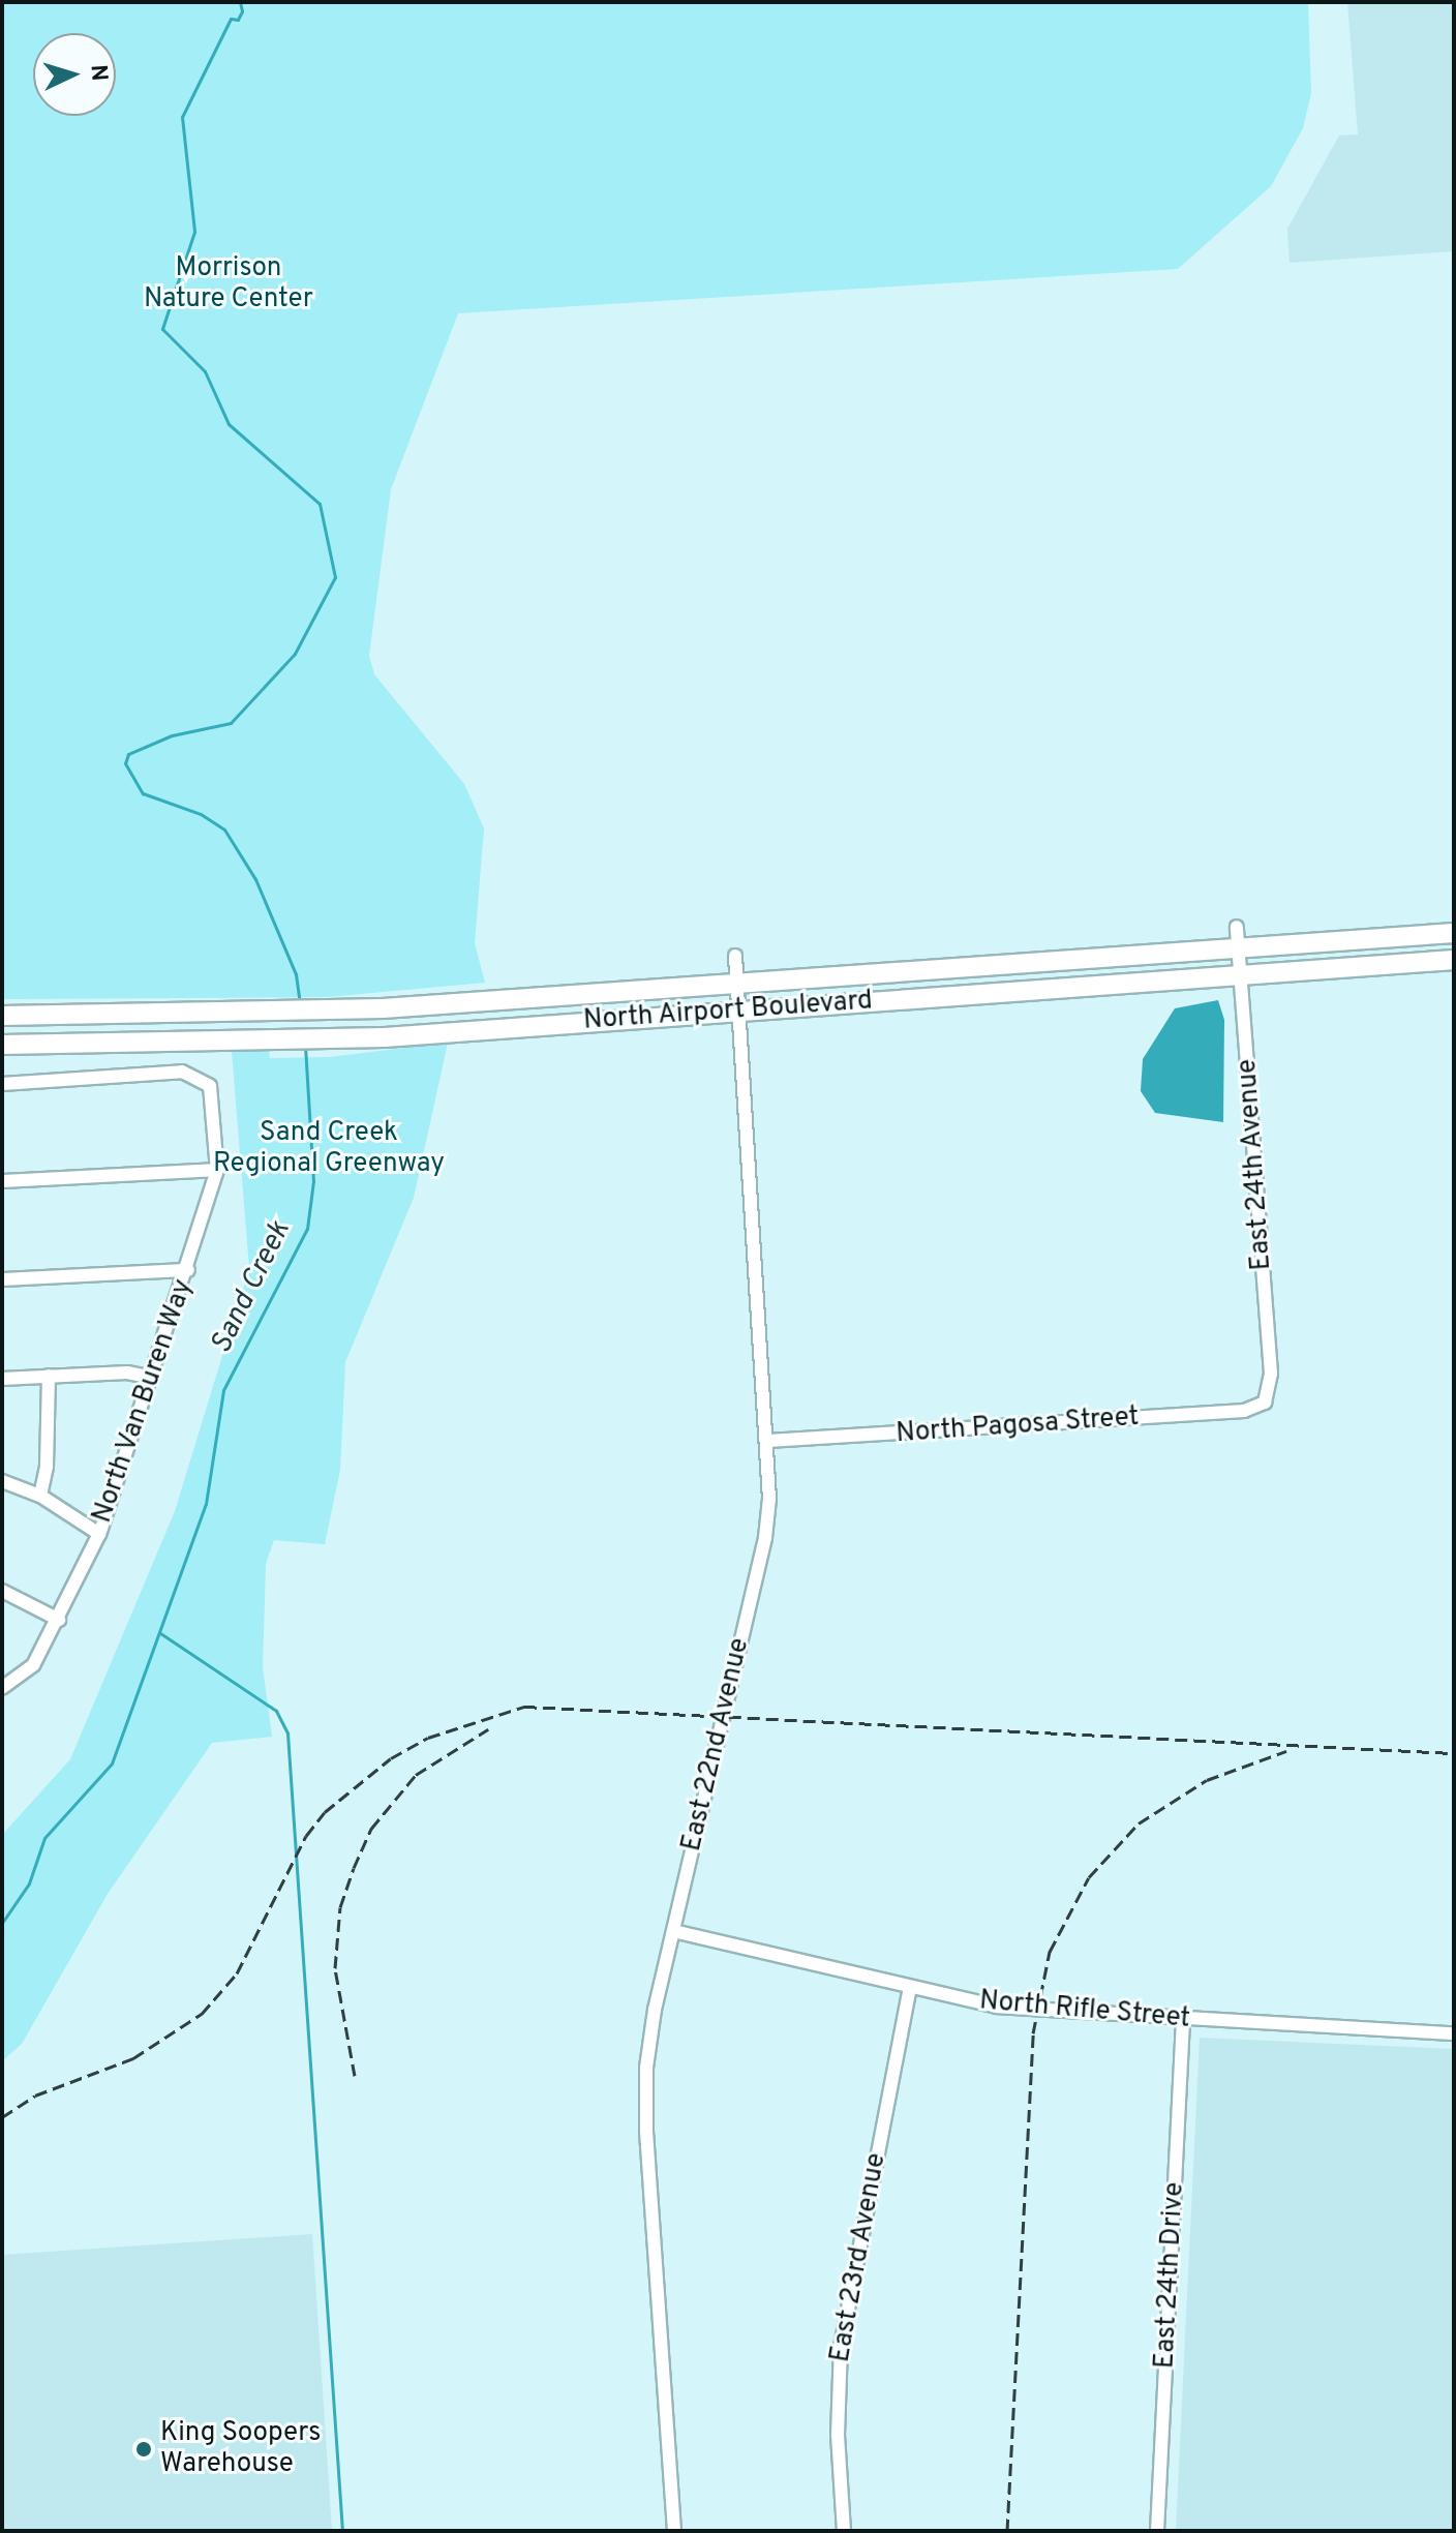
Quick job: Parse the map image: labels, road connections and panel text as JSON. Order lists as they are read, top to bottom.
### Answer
{
  "streets": {
    "main road": ["North Airport Boulevard"],
    "street": [
      "East 24th Avenue",
      "North Van Buren Way",
      "North Pagosa Street",
      "East 22nd Avenue",
      "North Rifle Street",
      "East 23rd Avenue",
      "East 24th Drive"
    ]
  },
  "crossings": [
    ["North Airport Boulevard", "East 24th Avenue"],
    ["North Airport Boulevard", "East 22nd Avenue"],
    ["East 24th Avenue", "North Pagosa Street"],
    ["North Pagosa Street", "East 22nd Avenue"],
    ["East 22nd Avenue", "North Rifle Street"],
    ["North Rifle Street", "East 23rd Avenue"],
    ["North Rifle Street", "East 24th Drive"]
  ],
  "water": ["Sand Creek"],
  "parks": ["Morrison Nature Center", "Sand Creek Regional Greenway"],
  "places": ["King Soopers Warehouse"],
  "north": "right"
}
